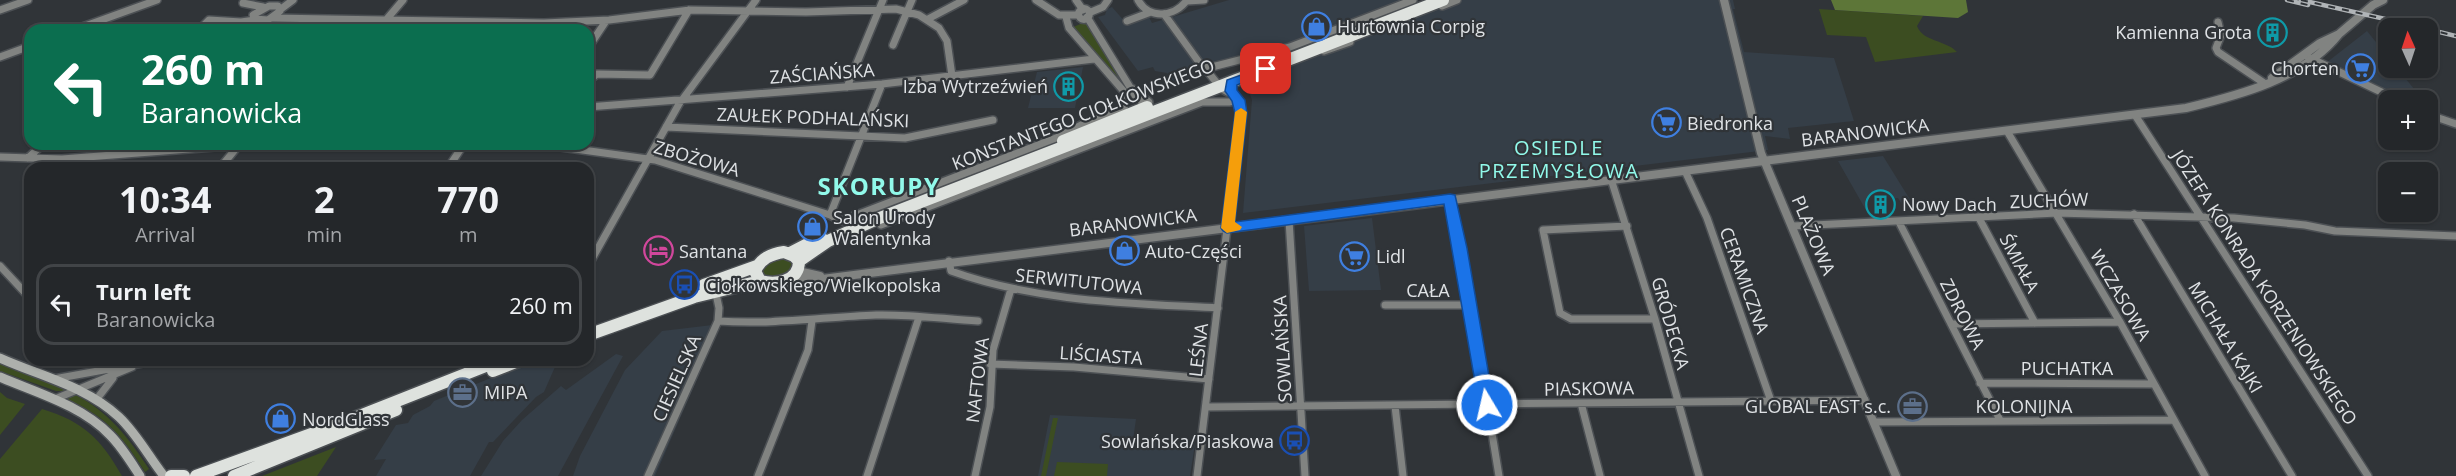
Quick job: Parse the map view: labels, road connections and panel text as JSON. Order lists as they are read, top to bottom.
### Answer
{
  "streets": {
    "highway": ["KONSTANTEGO CIOŁKOWSKIEGO"],
    "street": [
      "ZAŚCIAŃSKA",
      "ZAUŁEK PODHALAŃSKI",
      "BARANOWICKA",
      "ZBOŻOWA",
      "ZUCHÓW",
      "PLAŻOWA",
      "ŚMIAŁA",
      "CERAMICZNA",
      "SERWITUTOWA",
      "JÓZEFA KONRADA KORZENIOWSKIEGO",
      "CAŁA",
      "WCZASOWA",
      "ZDROWA",
      "GRÓDECKA",
      "MICHAŁA KAJKI",
      "SOWLAŃSKA",
      "LEŚNA",
      "LIŚCIASTA",
      "PUCHATKA",
      "CIESIELSKA",
      "NAFTOWA",
      "PIASKOWA",
      "KOLONIJNA"
    ]
  },
  "crossings": [
    ["ZAŚCIAŃSKA", "ZBOŻOWA"],
    ["KONSTANTEGO CIOŁKOWSKIEGO", "BARANOWICKA"],
    ["BARANOWICKA", "PLAŻOWA"],
    ["BARANOWICKA", "CERAMICZNA"],
    ["BARANOWICKA", "SERWITUTOWA"],
    ["BARANOWICKA", "JÓZEFA KONRADA KORZENIOWSKIEGO"],
    ["BARANOWICKA", "WCZASOWA"],
    ["BARANOWICKA", "GRÓDECKA"],
    ["BARANOWICKA", "SOWLAŃSKA"],
    ["BARANOWICKA", "LEŚNA"],
    ["ZUCHÓW", "PLAŻOWA"],
    ["ZUCHÓW", "ŚMIAŁA"],
    ["ZUCHÓW", "JÓZEFA KONRADA KORZENIOWSKIEGO"],
    ["ZUCHÓW", "WCZASOWA"],
    ["ZUCHÓW", "ZDROWA"],
    ["ZUCHÓW", "MICHAŁA KAJKI"],
    ["PLAŻOWA", "PIASKOWA"],
    ["PLAŻOWA", "KOLONIJNA"],
    ["CERAMICZNA", "PIASKOWA"],
    ["SERWITUTOWA", "LEŚNA"],
    ["SERWITUTOWA", "NAFTOWA"],
    ["WCZASOWA", "PUCHATKA"],
    ["WCZASOWA", "KOLONIJNA"],
    ["ZDROWA", "PUCHATKA"],
    ["ZDROWA", "KOLONIJNA"],
    ["GRÓDECKA", "PIASKOWA"],
    ["SOWLAŃSKA", "PIASKOWA"],
    ["LEŚNA", "LIŚCIASTA"],
    ["LEŚNA", "PIASKOWA"],
    ["LIŚCIASTA", "NAFTOWA"]
  ],
  "districts": ["OSIEDLE PRZEMYSŁOWA", "SKORUPY"],
  "places": {
    "shop": [
      "Hurtownia Corpig",
      "Salon Urody Walentynka",
      "Auto-Części",
      "NordGlass"
    ],
    "building": ["Kamienna Grota", "Izba Wytrzeźwień", "Nowy Dach"],
    "supermarket": ["Chorten", "Biedronka", "Lidl"],
    "hotel": ["Santana"],
    "bus stop": ["Ciołkowskiego/Wielkopolska", "Sowlańska/Piaskowa"],
    "office": ["MIPA", "GLOBAL EAST s.c."]
  },
  "north": "top",
  "page": {
    "map_buttons": ["+", "−"],
    "turn": ["260 m", "Baranowicka"],
    "eta": [
      "10:34",
      "Arrival",
      "2",
      "min",
      "770",
      "m"
    ],
    "list": [
      {
        "name": "Turn left",
        "note": "Baranowicka",
        "value": "260 m"
      }
    ]
  }
}
